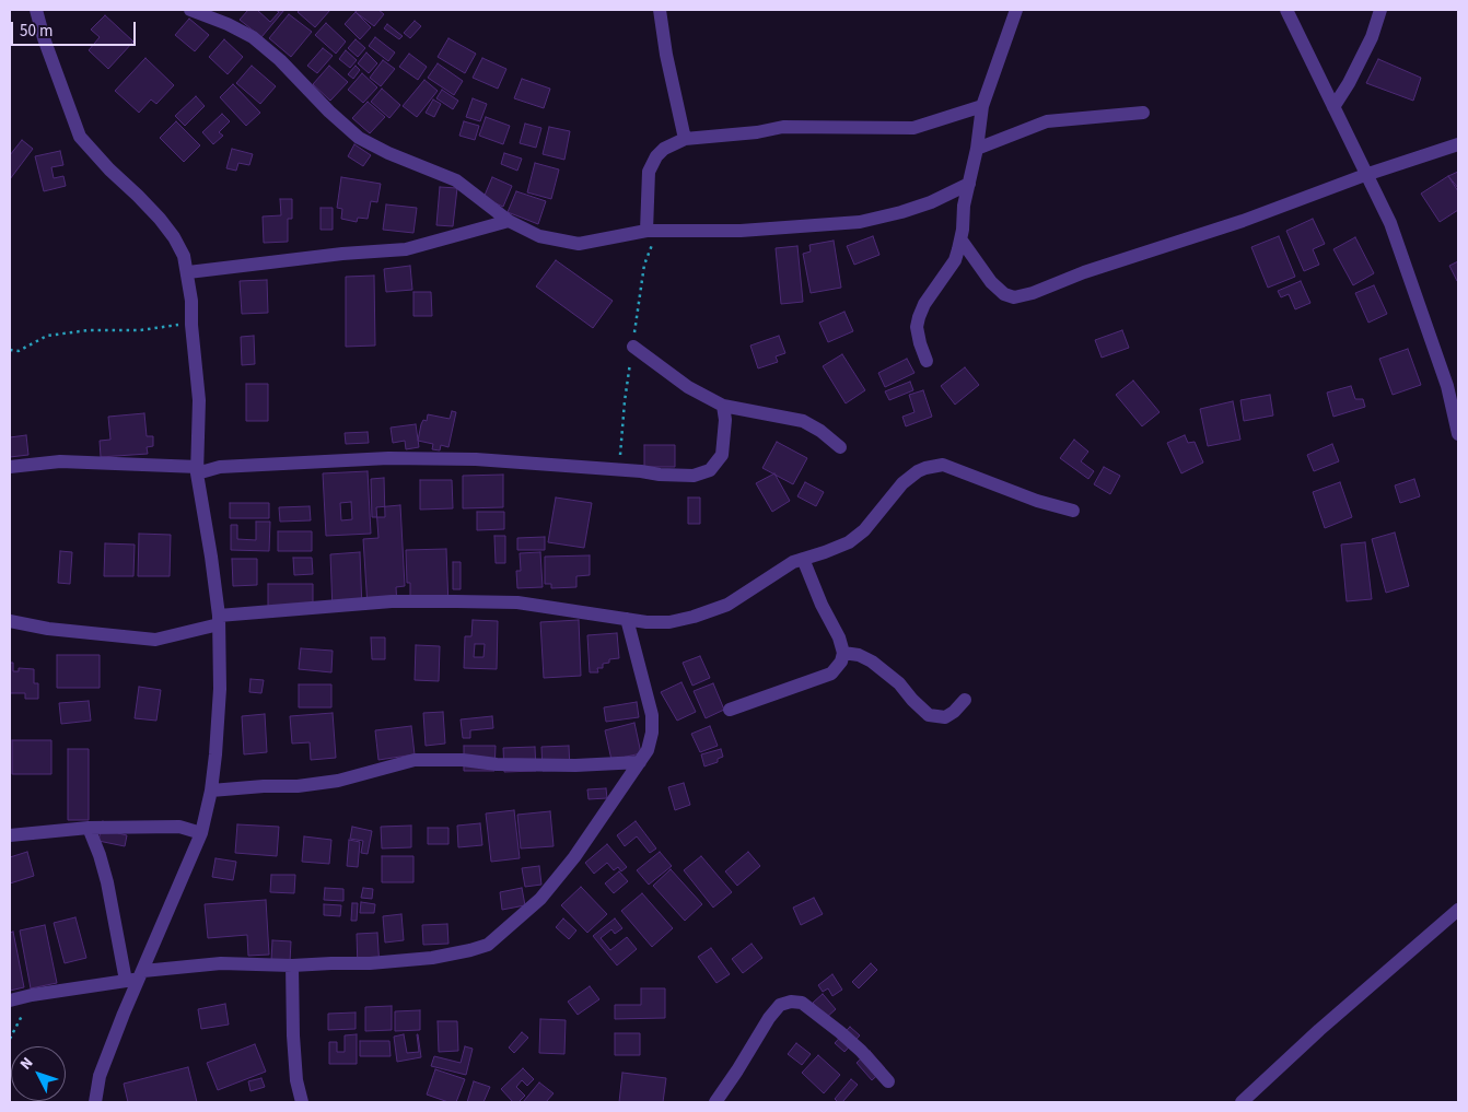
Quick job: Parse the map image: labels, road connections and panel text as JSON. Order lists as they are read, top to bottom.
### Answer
{
  "scale_bar": "50 m",
  "north": "top left"
}
